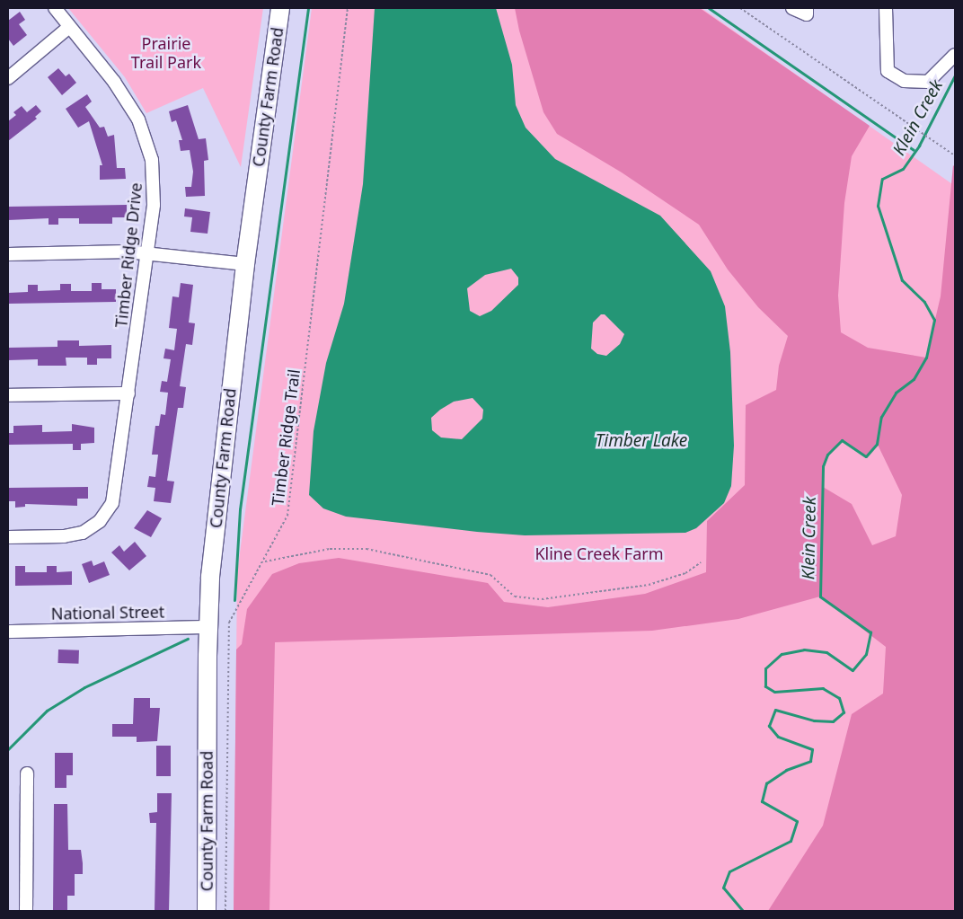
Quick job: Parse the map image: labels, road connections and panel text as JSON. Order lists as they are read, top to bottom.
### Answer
{
  "streets": {
    "main road": ["County Farm Road"],
    "street": ["Timber Ridge Drive", "National Street"],
    "path": ["Timber Ridge Trail"]
  },
  "crossings": [
    ["County Farm Road", "National Street"]
  ],
  "water": ["Klein Creek", "Timber Lake"],
  "parks": ["Prairie Trail Park", "Kline Creek Farm"]
}
